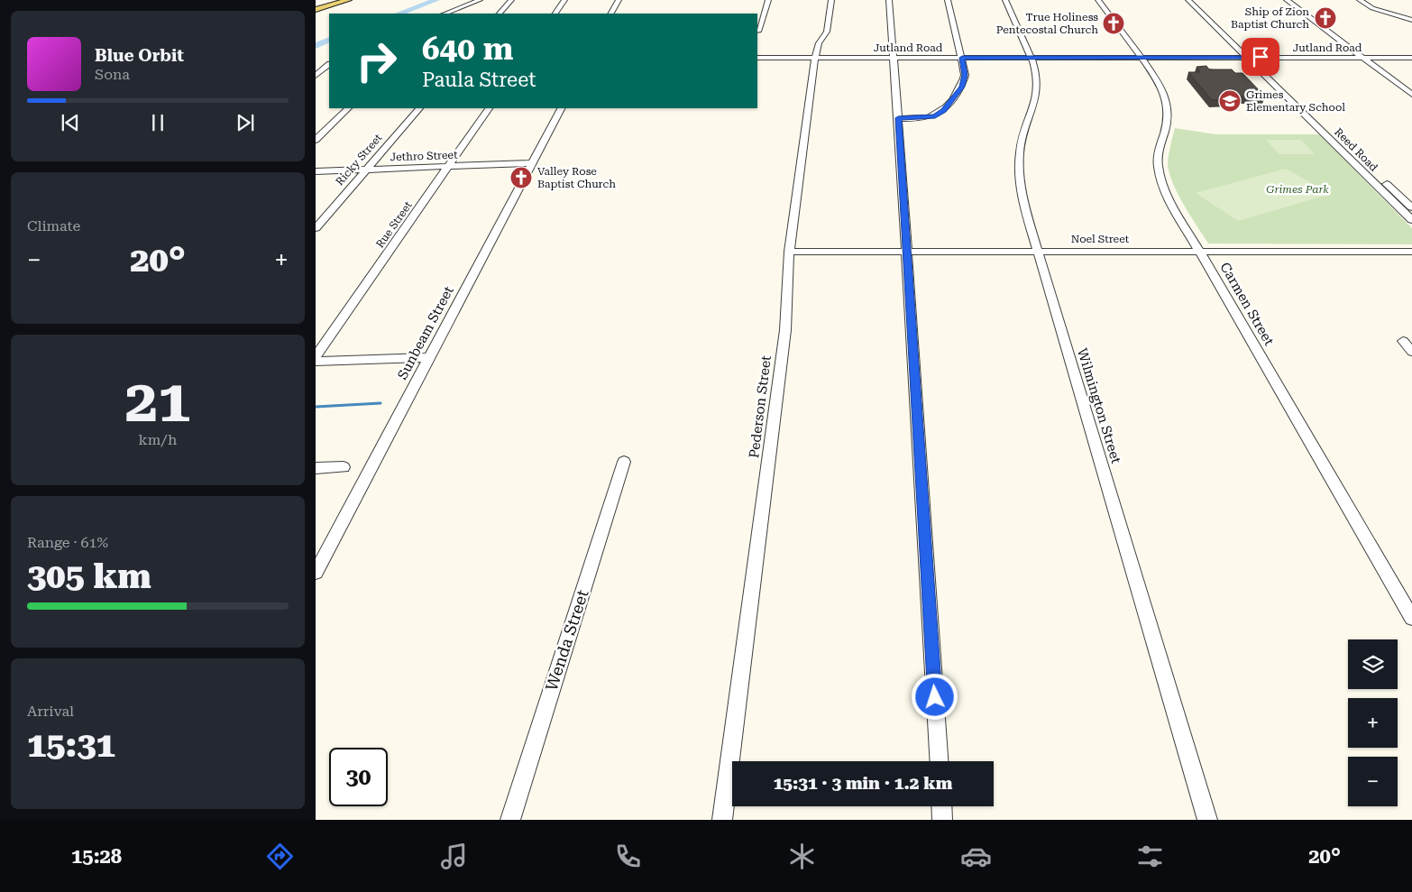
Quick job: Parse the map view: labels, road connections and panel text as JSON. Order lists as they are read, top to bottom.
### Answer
{
  "streets": {
    "street": [
      "Jutland Road",
      "Reed Road",
      "Jethro Street",
      "Ricky Street",
      "Rue Street",
      "Noel Street",
      "Carmen Street",
      "Sunbeam Street",
      "Wilmington Street",
      "Pederson Street",
      "Wenda Street"
    ]
  },
  "crossings": [
    ["Jutland Road", "Reed Road"],
    ["Jutland Road", "Carmen Street"],
    ["Jutland Road", "Wilmington Street"],
    ["Jutland Road", "Pederson Street"],
    ["Jethro Street", "Ricky Street"],
    ["Jethro Street", "Rue Street"],
    ["Jethro Street", "Sunbeam Street"],
    ["Noel Street", "Carmen Street"],
    ["Noel Street", "Wilmington Street"],
    ["Noel Street", "Pederson Street"]
  ],
  "parks": ["Grimes Park"],
  "places": {
    "church": ["Ship of Zion Baptist Church", "True Holiness Pentecostal Church", "Valley Rose Baptist Church"],
    "school or university": ["Grimes Elementary School"]
  },
  "page": {
    "turn": ["640 m", "Paula Street"],
    "song": ["Blue Orbit", "Sona"],
    "tile": [
      "Climate",
      ["21", "km/h"],
      ["Range · 61%", "305 km"],
      ["Arrival", "15:31"]
    ],
    "heat": ["−", "20°", "+"],
    "map_buttons": ["+", "−"],
    "limit": "30",
    "trip": "15:31 · 3 min · 1.2 km",
    "tabs": ["15:28", "20°"]
  }
}
